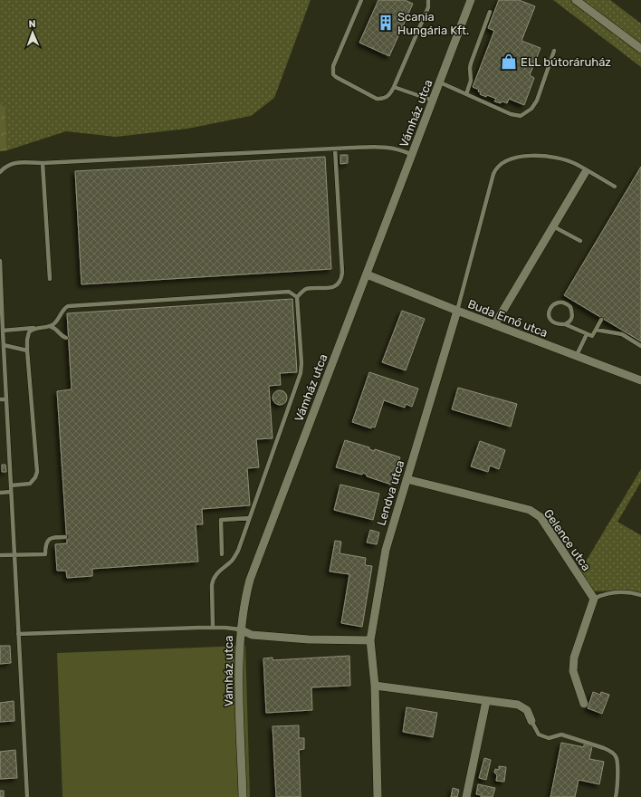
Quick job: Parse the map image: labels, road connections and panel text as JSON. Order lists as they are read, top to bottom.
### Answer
{
  "streets": {
    "street": [
      "Vámház utca",
      "Buda Ernő utca",
      "Lendva utca",
      "Gelence utca"
    ]
  },
  "crossings": [
    ["Vámház utca", "Buda Ernő utca"],
    ["Buda Ernő utca", "Lendva utca"],
    ["Lendva utca", "Gelence utca"]
  ],
  "places": {
    "building": ["Scania Hungária Kft."],
    "shop": ["ELL bútoráruház"]
  },
  "north": "top"
}
